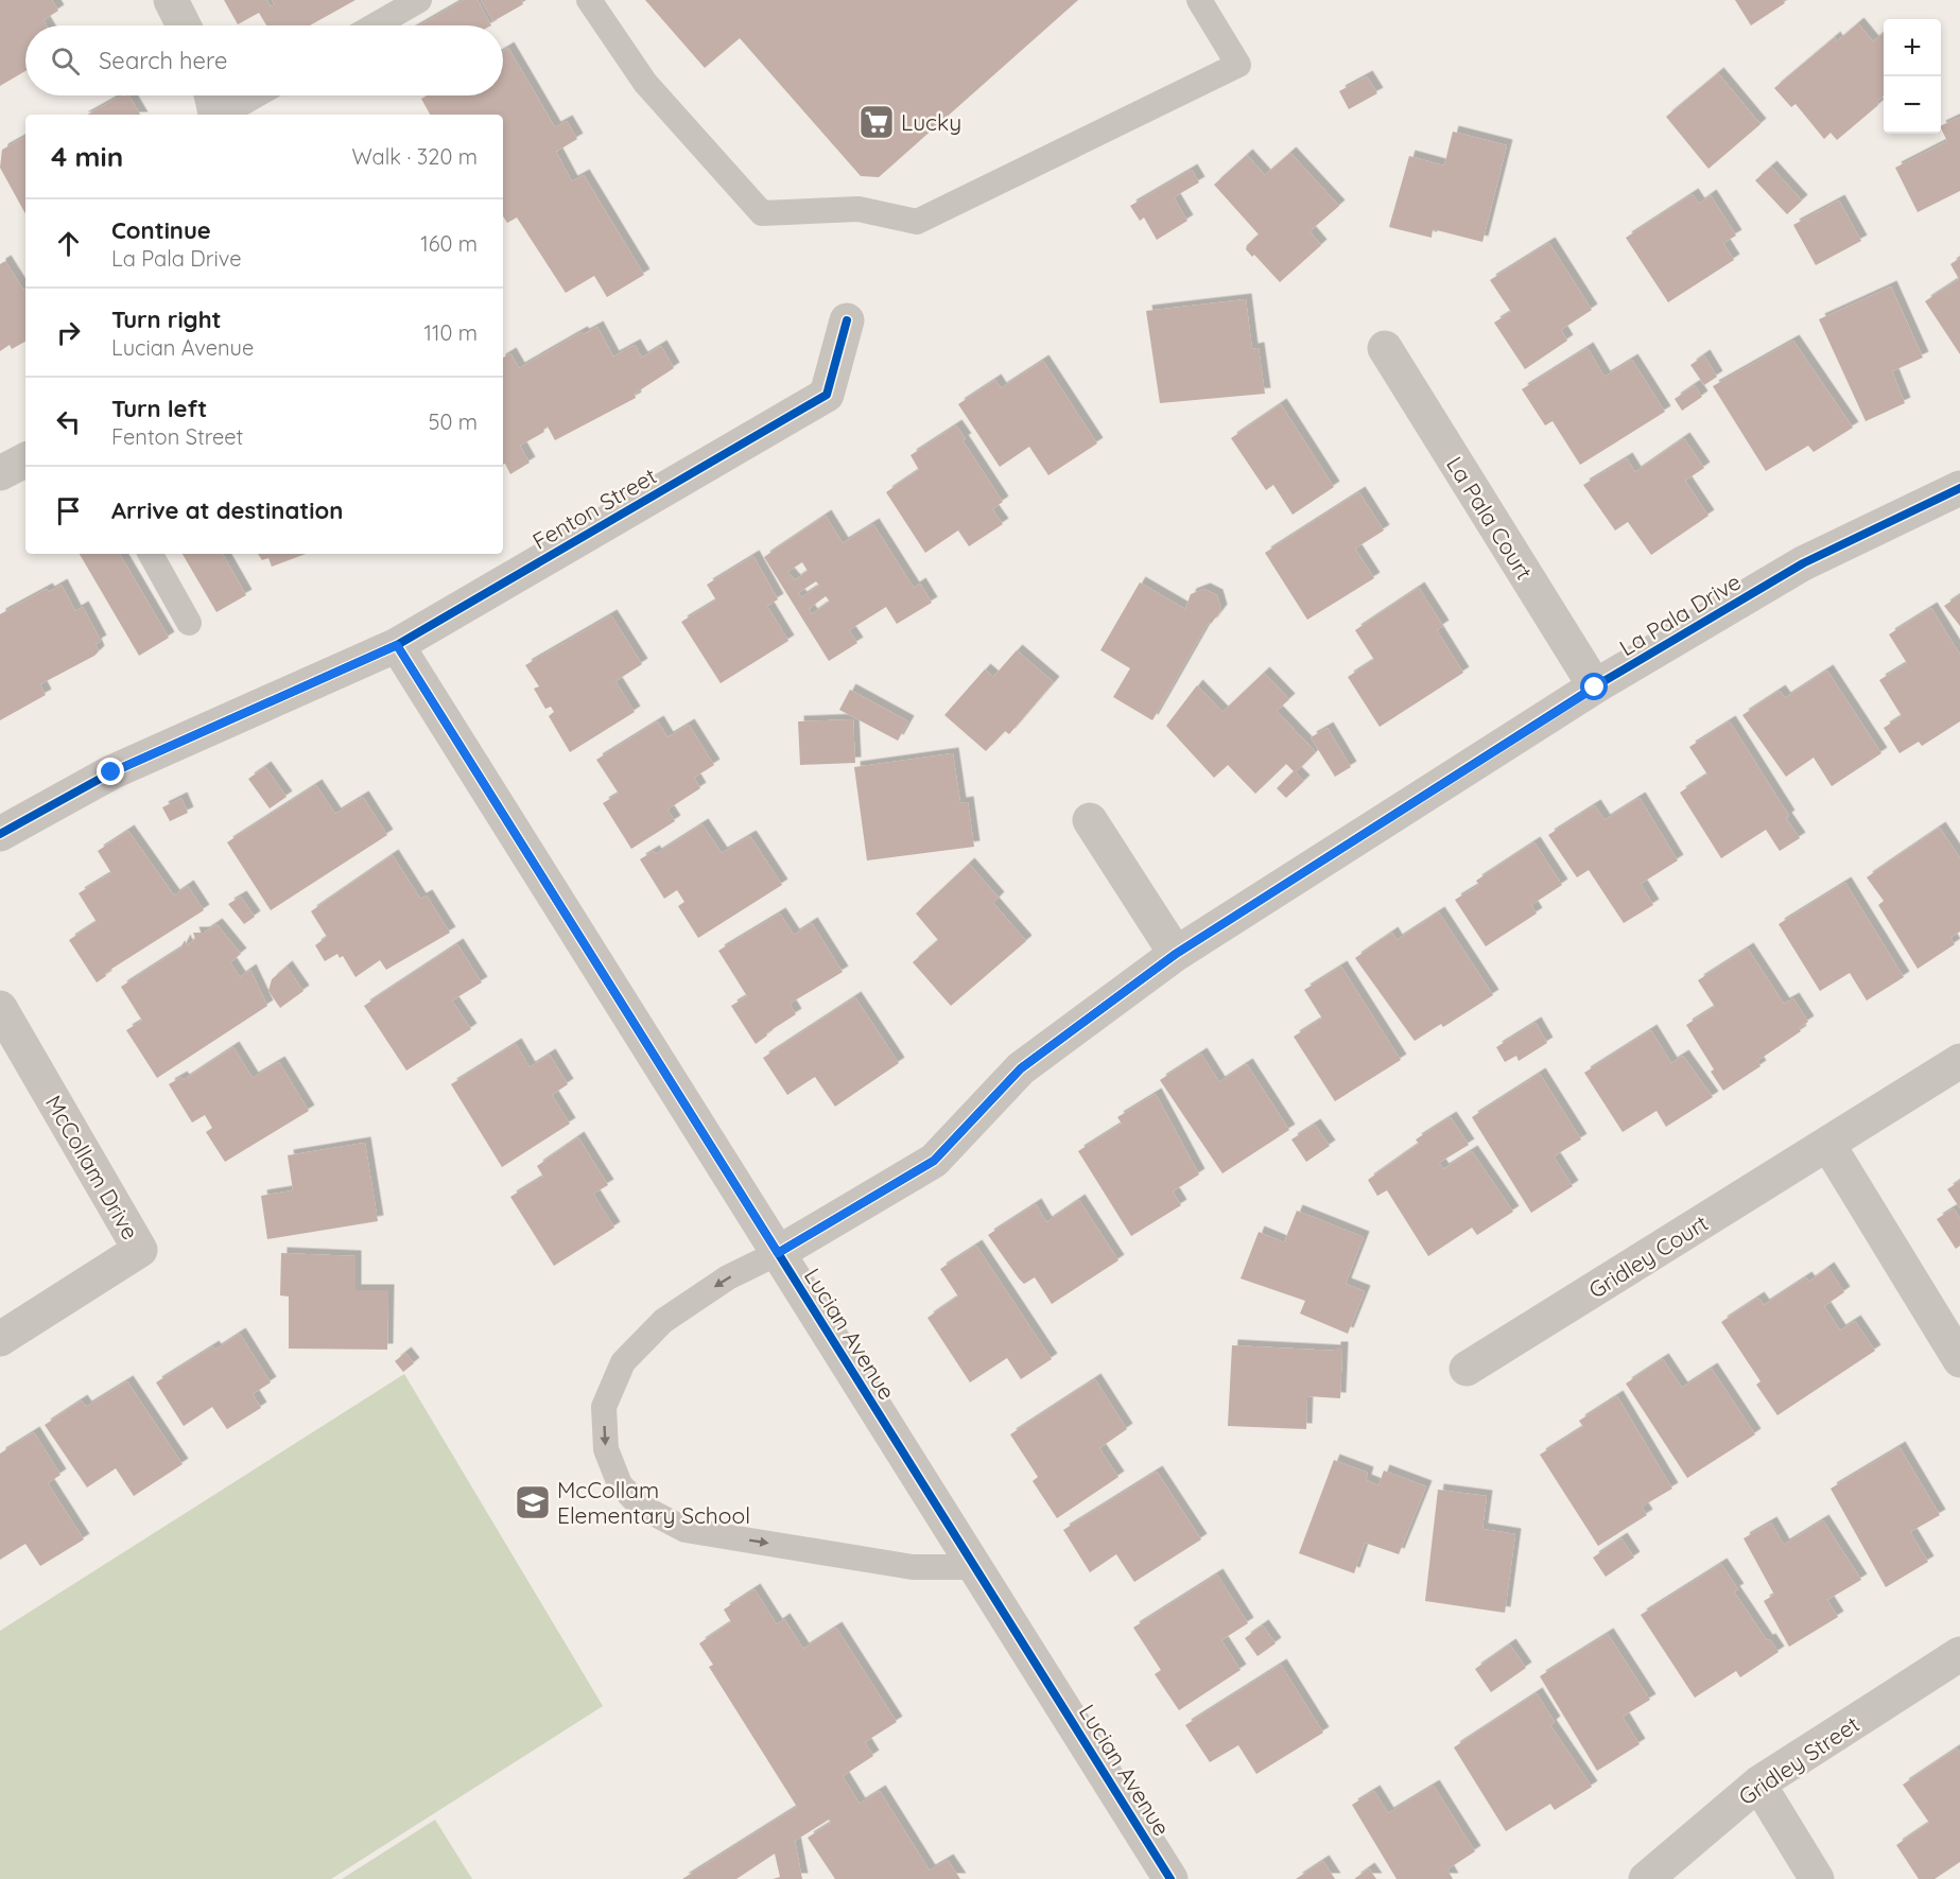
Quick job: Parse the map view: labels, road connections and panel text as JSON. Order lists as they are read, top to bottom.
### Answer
{
  "streets": {
    "street": [
      "Fenton Street",
      "La Pala Court",
      "La Pala Drive",
      "McCollam Drive",
      "Gridley Court",
      "Lucian Avenue",
      "Gridley Street"
    ]
  },
  "crossings": [
    ["Fenton Street", "Lucian Avenue"],
    ["La Pala Court", "La Pala Drive"],
    ["La Pala Drive", "Lucian Avenue"]
  ],
  "places": {
    "supermarket": ["Lucky"],
    "school or university": ["McCollam Elementary School"]
  },
  "page": {
    "map_buttons": ["+", "−"],
    "search": "Search here",
    "heading": ["4 min", "Walk · 320 m"],
    "list": [
      ["Continue", "La Pala Drive", "160 m"],
      ["Turn right", "Lucian Avenue", "110 m"],
      ["Turn left", "Fenton Street", "50 m"],
      "Arrive at destination"
    ]
  }
}
